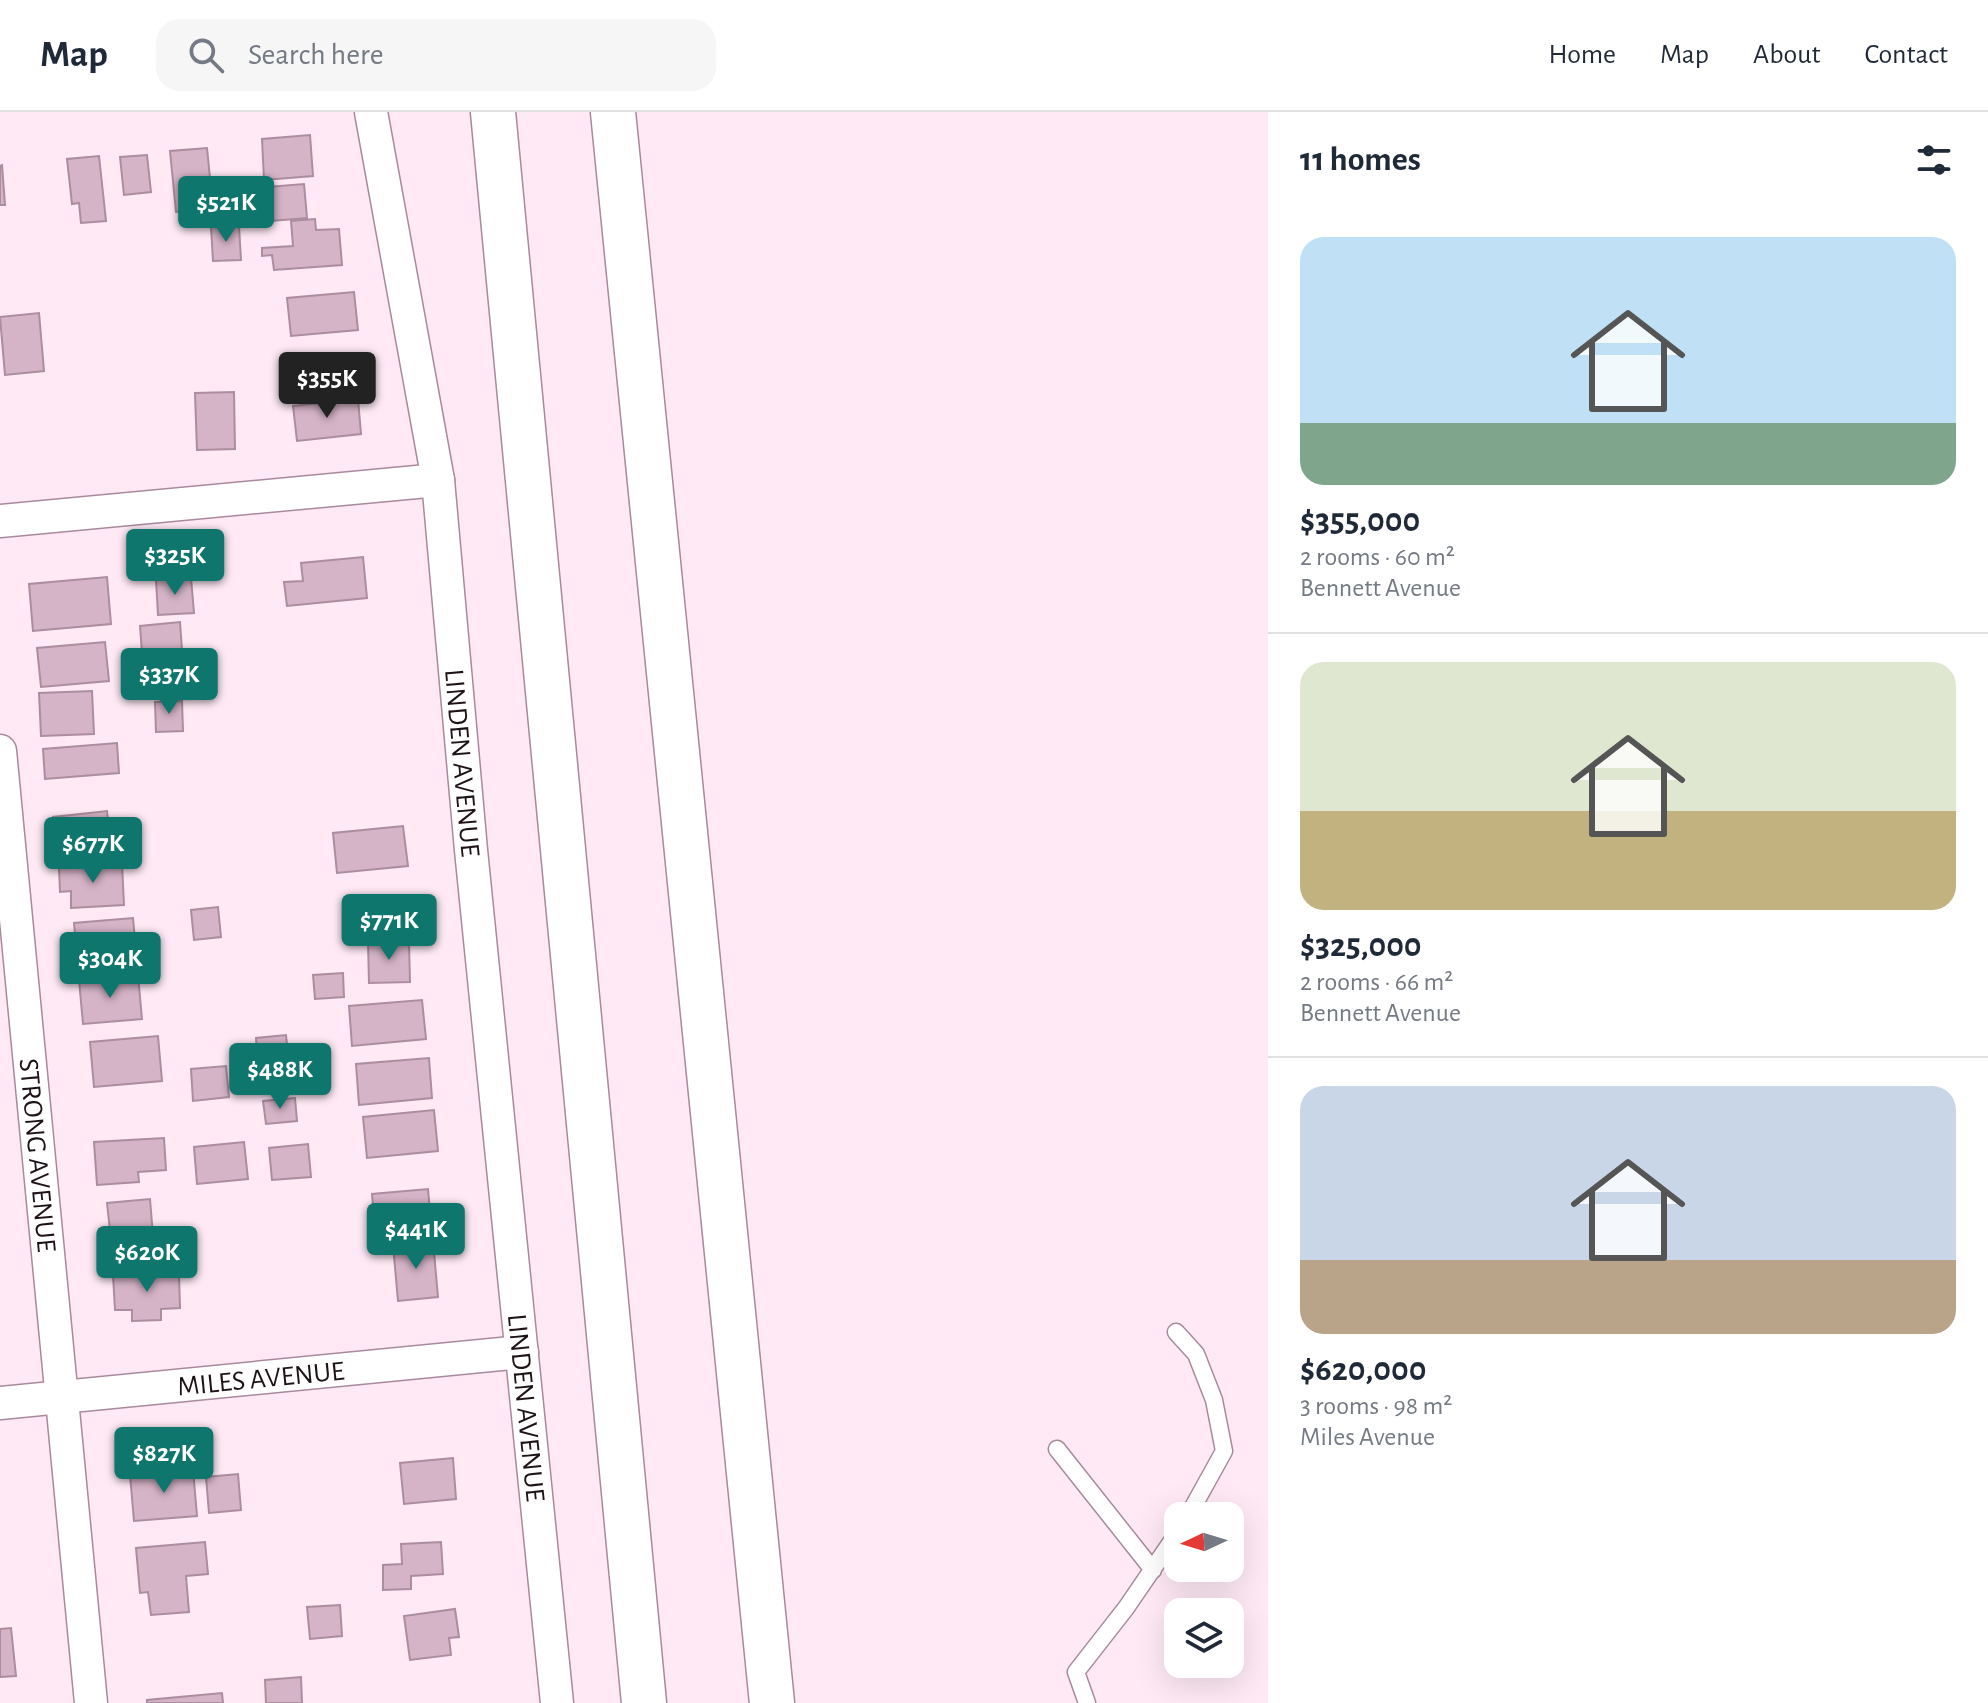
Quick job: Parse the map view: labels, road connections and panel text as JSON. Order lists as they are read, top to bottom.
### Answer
{
  "streets": {
    "street": ["LINDEN AVENUE", "STRONG AVENUE", "MILES AVENUE"]
  },
  "crossings": [
    ["LINDEN AVENUE", "MILES AVENUE"],
    ["STRONG AVENUE", "MILES AVENUE"]
  ],
  "north": "left",
  "page": {
    "header": "Map",
    "search": "Search here",
    "nav": [
      "Home",
      "Map",
      "About",
      "Contact"
    ],
    "heading": "11 homes",
    "price": [
      "$521K",
      "$355K",
      "$325K",
      "$337K",
      "$677K",
      "$771K",
      "$304K",
      "$488K",
      "$441K",
      "$620K",
      "$827K"
    ],
    "list": [
      {
        "name": "$355,000",
        "note": "2 rooms · 60 m² · Bennett Avenue"
      },
      {
        "name": "$325,000",
        "note": "2 rooms · 66 m² · Bennett Avenue"
      },
      {
        "name": "$620,000",
        "note": "3 rooms · 98 m² · Miles Avenue"
      }
    ]
  }
}
